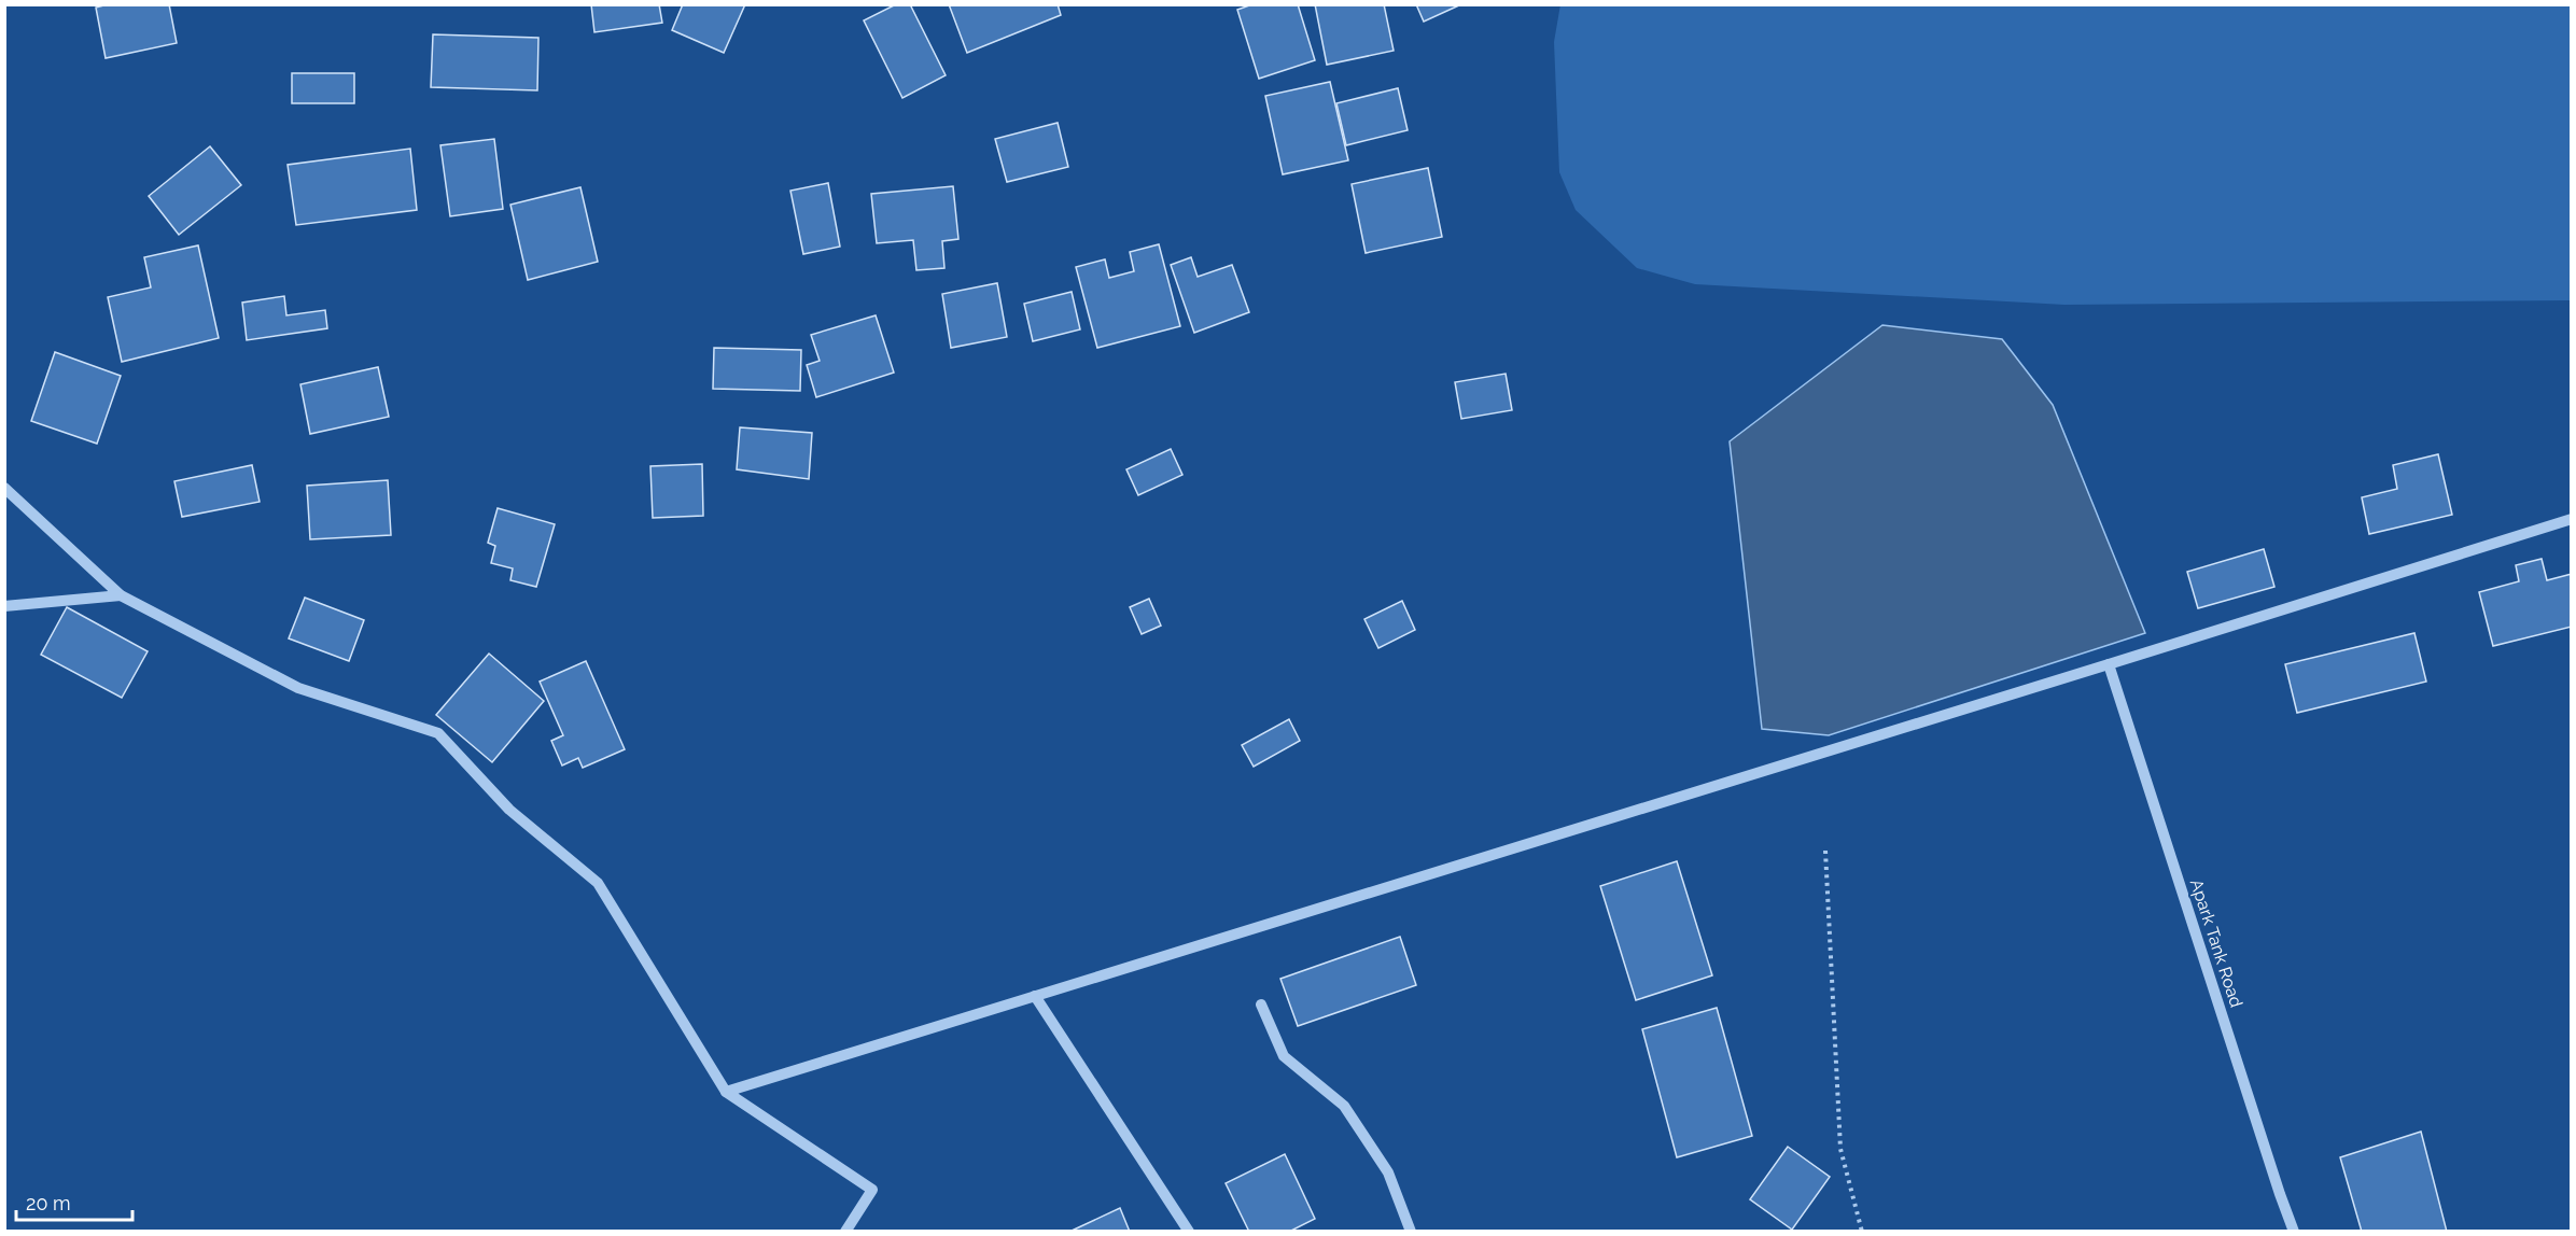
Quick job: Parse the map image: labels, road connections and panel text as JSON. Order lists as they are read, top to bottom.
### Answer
{
  "streets": {
    "street": ["Apark Tank Road"]
  },
  "scale_bar": "20 m"
}
